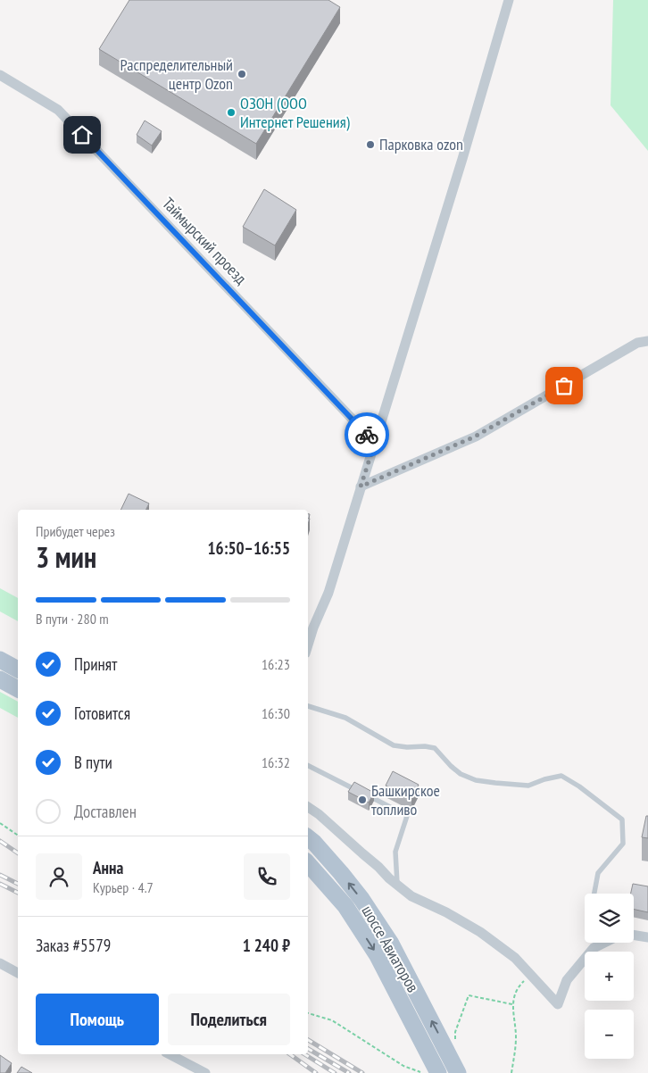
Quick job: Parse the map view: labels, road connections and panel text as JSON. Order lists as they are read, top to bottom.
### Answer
{
  "streets": {
    "main road": ["шоссе Авиаторов"],
    "street": ["Таймырский проезд"]
  },
  "places": [
    "Распределительный центр Ozon",
    "ОЗОН (ООО Интернет Решения)",
    "Парковка ozon",
    "Башкирское топливо"
  ],
  "page": {
    "heading": ["3 мин", "Прибудет через", "16:50–16:55"],
    "panel": [
      "Анна",
      "Курьер · 4.7",
      "Заказ #5579",
      "1 240 ₽"
    ],
    "bar": "В пути · 280 m",
    "list": [
      ["Принят", "16:23"],
      ["Готовится", "16:30"],
      ["В пути", "16:32"],
      "Доставлен"
    ],
    "map_buttons": ["+", "−"],
    "buttons": ["Помощь", "Поделиться"]
  }
}
